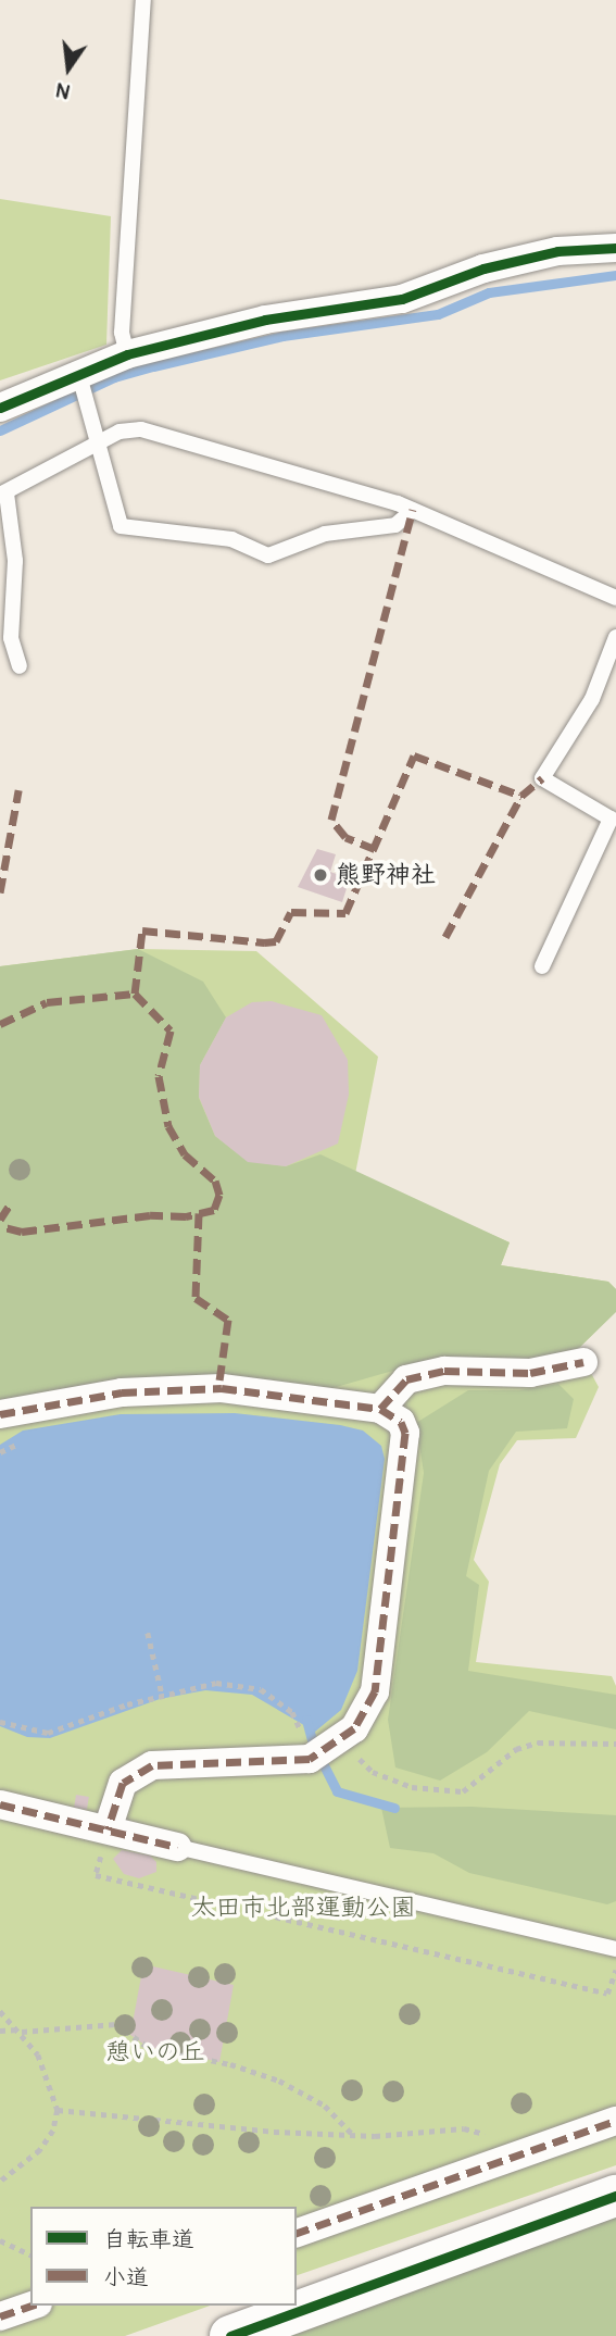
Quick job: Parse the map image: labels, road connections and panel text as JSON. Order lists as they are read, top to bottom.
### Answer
{
  "parks": ["太田市北部運動公園", "憩いの丘"],
  "places": ["熊野神社"],
  "legend": ["自転車道", "小道"],
  "north": "bottom"
}
